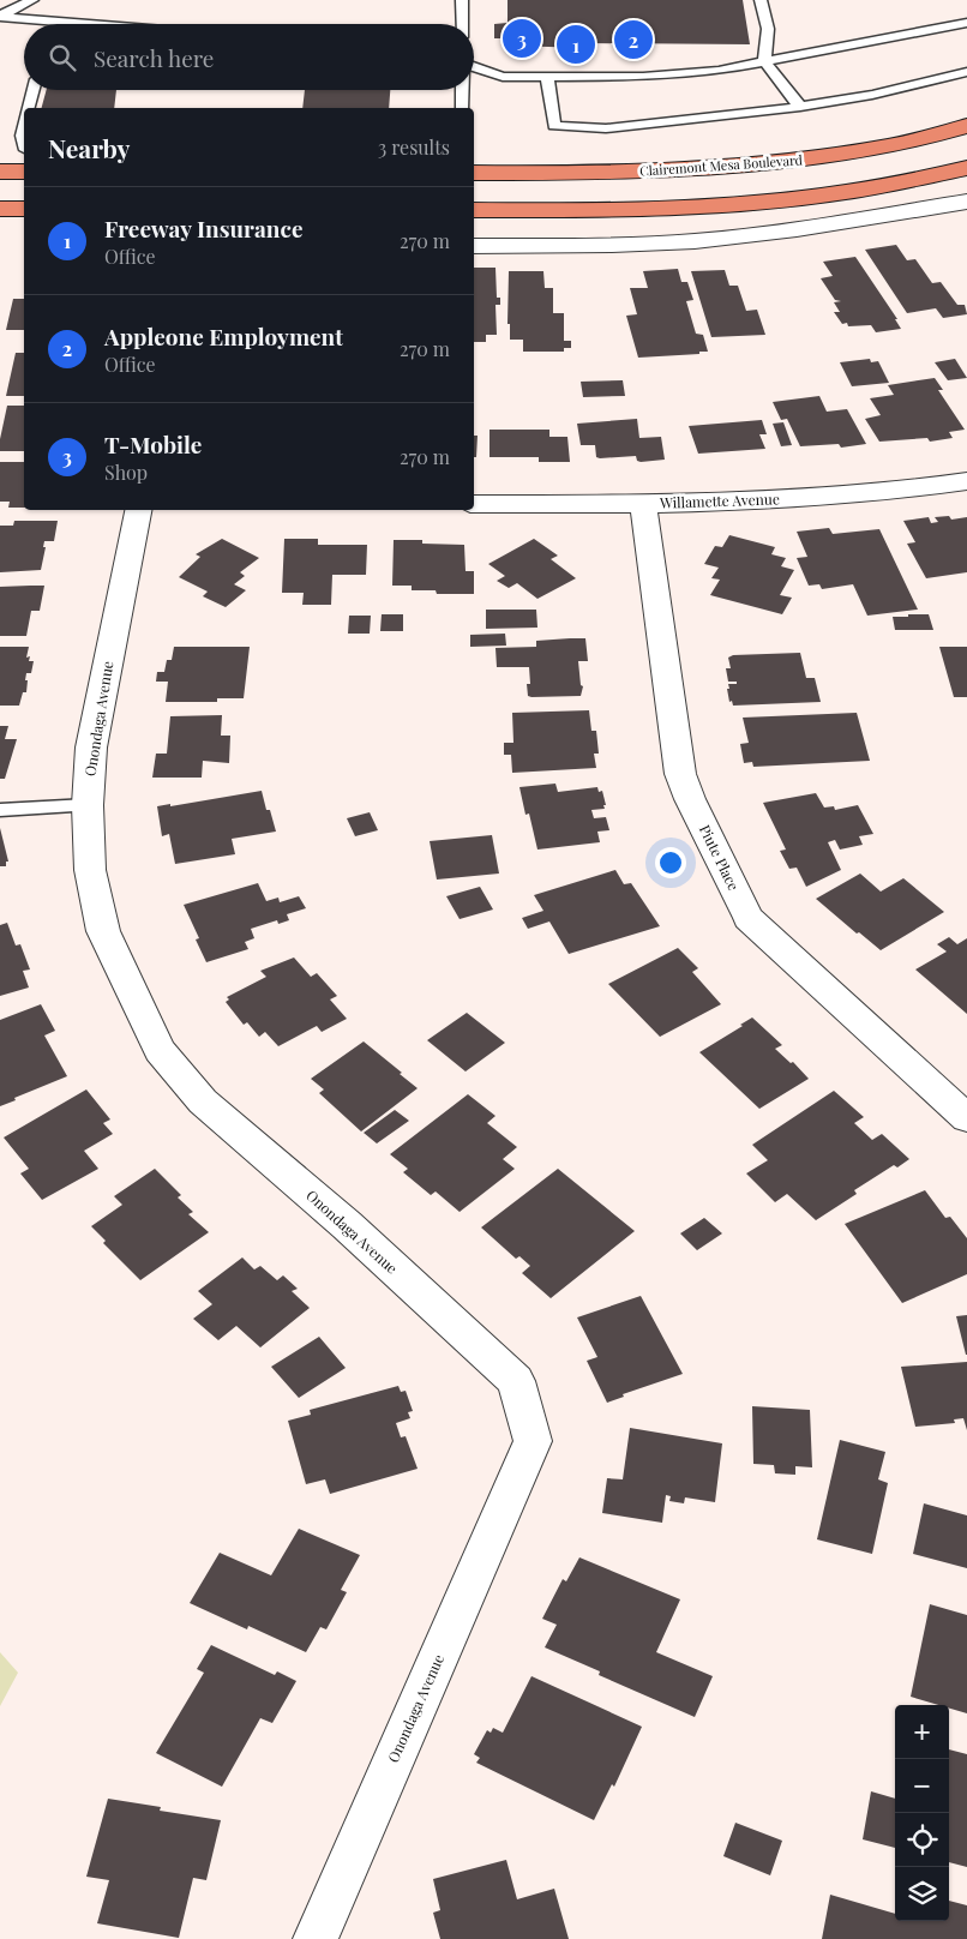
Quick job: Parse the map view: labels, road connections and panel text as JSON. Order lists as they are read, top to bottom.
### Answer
{
  "streets": {
    "main road": ["Clairemont Mesa Boulevard"],
    "street": ["Willamette Avenue", "Onondaga Avenue", "Piute Place"]
  },
  "crossings": [
    ["Willamette Avenue", "Piute Place"]
  ],
  "page": {
    "pins": ["3", "2", "1"],
    "search": "Search here",
    "heading": ["Nearby", "3 results"],
    "list": [
      {
        "mark": "1",
        "name": "Freeway Insurance",
        "note": "Office",
        "value": "270 m"
      },
      {
        "mark": "2",
        "name": "Appleone Employment",
        "note": "Office",
        "value": "270 m"
      },
      {
        "mark": "3",
        "name": "T-Mobile",
        "note": "Shop",
        "value": "270 m"
      }
    ],
    "map_buttons": ["+", "−"]
  }
}
